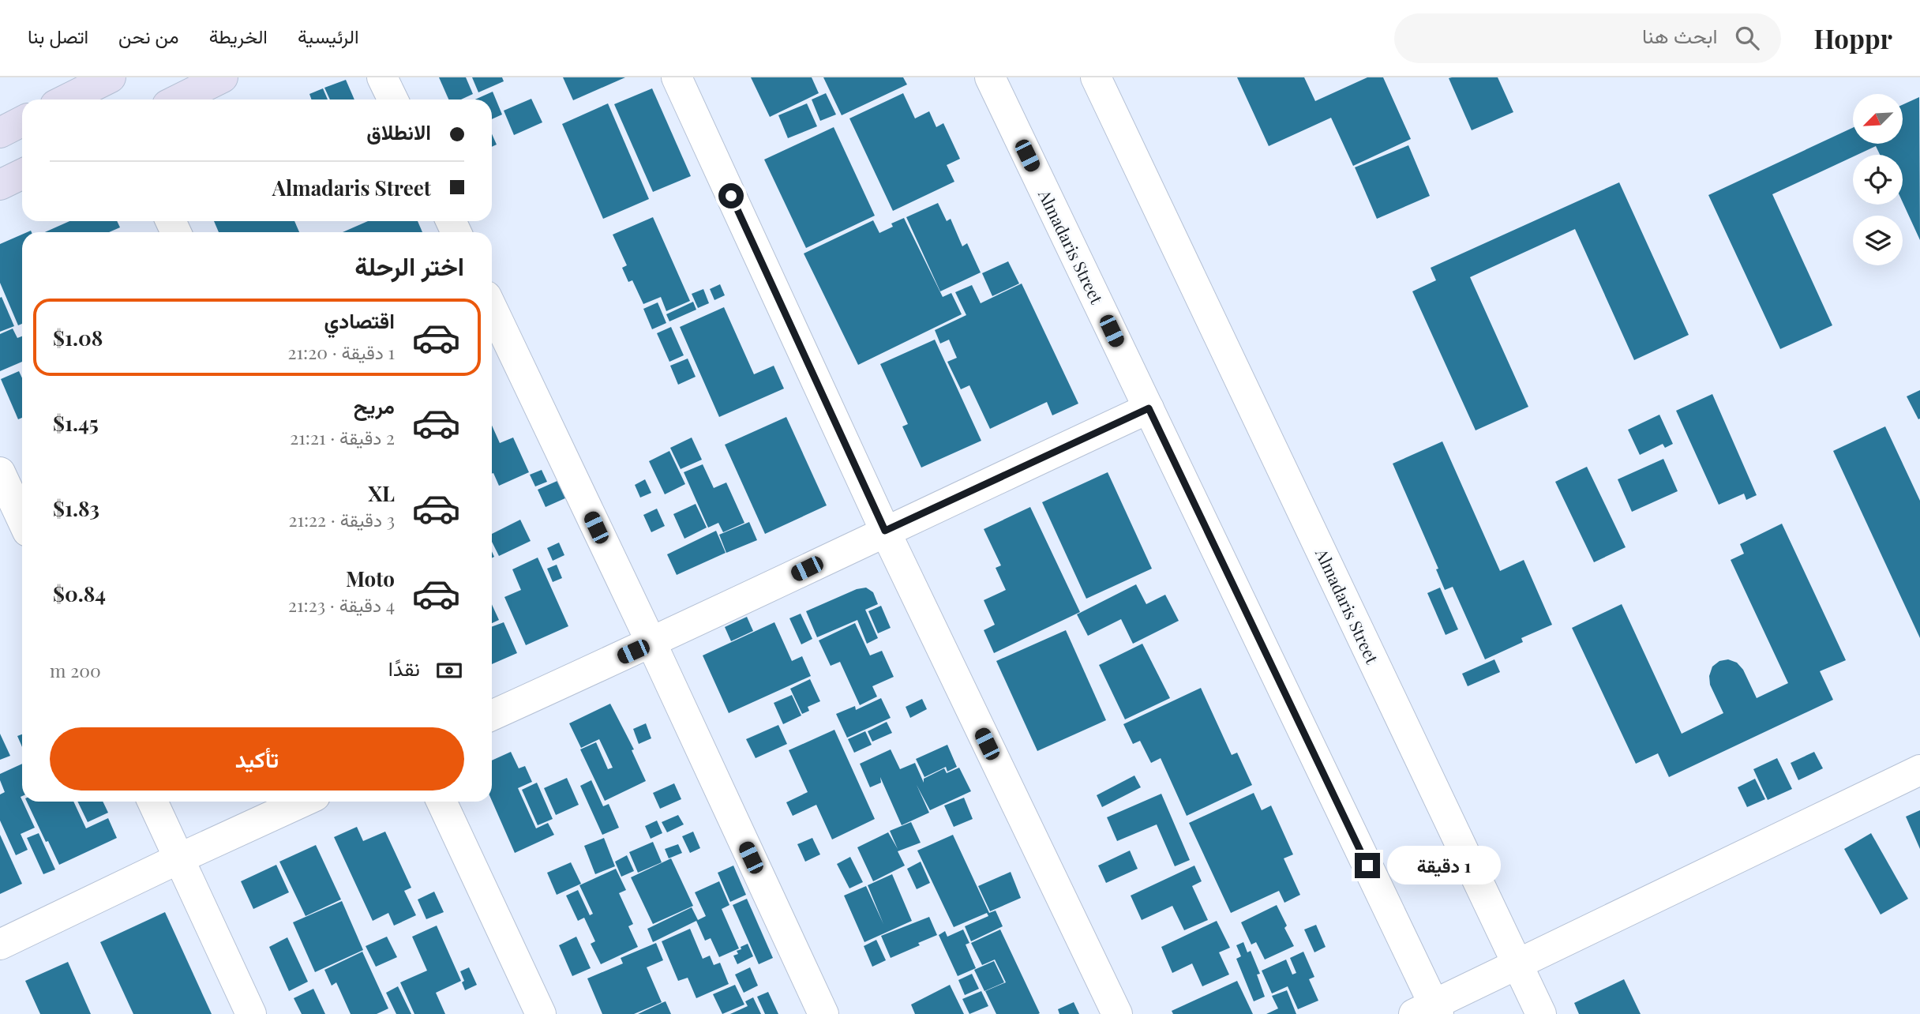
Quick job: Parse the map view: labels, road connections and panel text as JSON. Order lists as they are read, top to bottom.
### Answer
{
  "streets": {
    "street": ["Almadaris Street"]
  },
  "north": "bottom left",
  "page": {
    "header": "Hoppr",
    "search": "ابحث هنا",
    "nav": [
      "الرئيسية",
      "الخريطة",
      "من نحن",
      "اتصل بنا"
    ],
    "banner": ["الانطلاق", "Almadaris Street"],
    "heading": "اختر الرحلة",
    "list": [
      {
        "name": "اقتصادي",
        "note": "1 دقيقة · 21:20",
        "value": "$1.08"
      },
      {
        "name": "مريح",
        "note": "2 دقيقة · 21:21",
        "value": "$1.45"
      },
      {
        "name": "XL",
        "note": "3 دقيقة · 21:22",
        "value": "$1.83"
      },
      {
        "name": "Moto",
        "note": "4 دقيقة · 21:23",
        "value": "$0.84"
      }
    ],
    "pay": ["نقدًا", "200 m"],
    "buttons": "تأكيد",
    "bubble": "1 دقيقة"
  }
}
